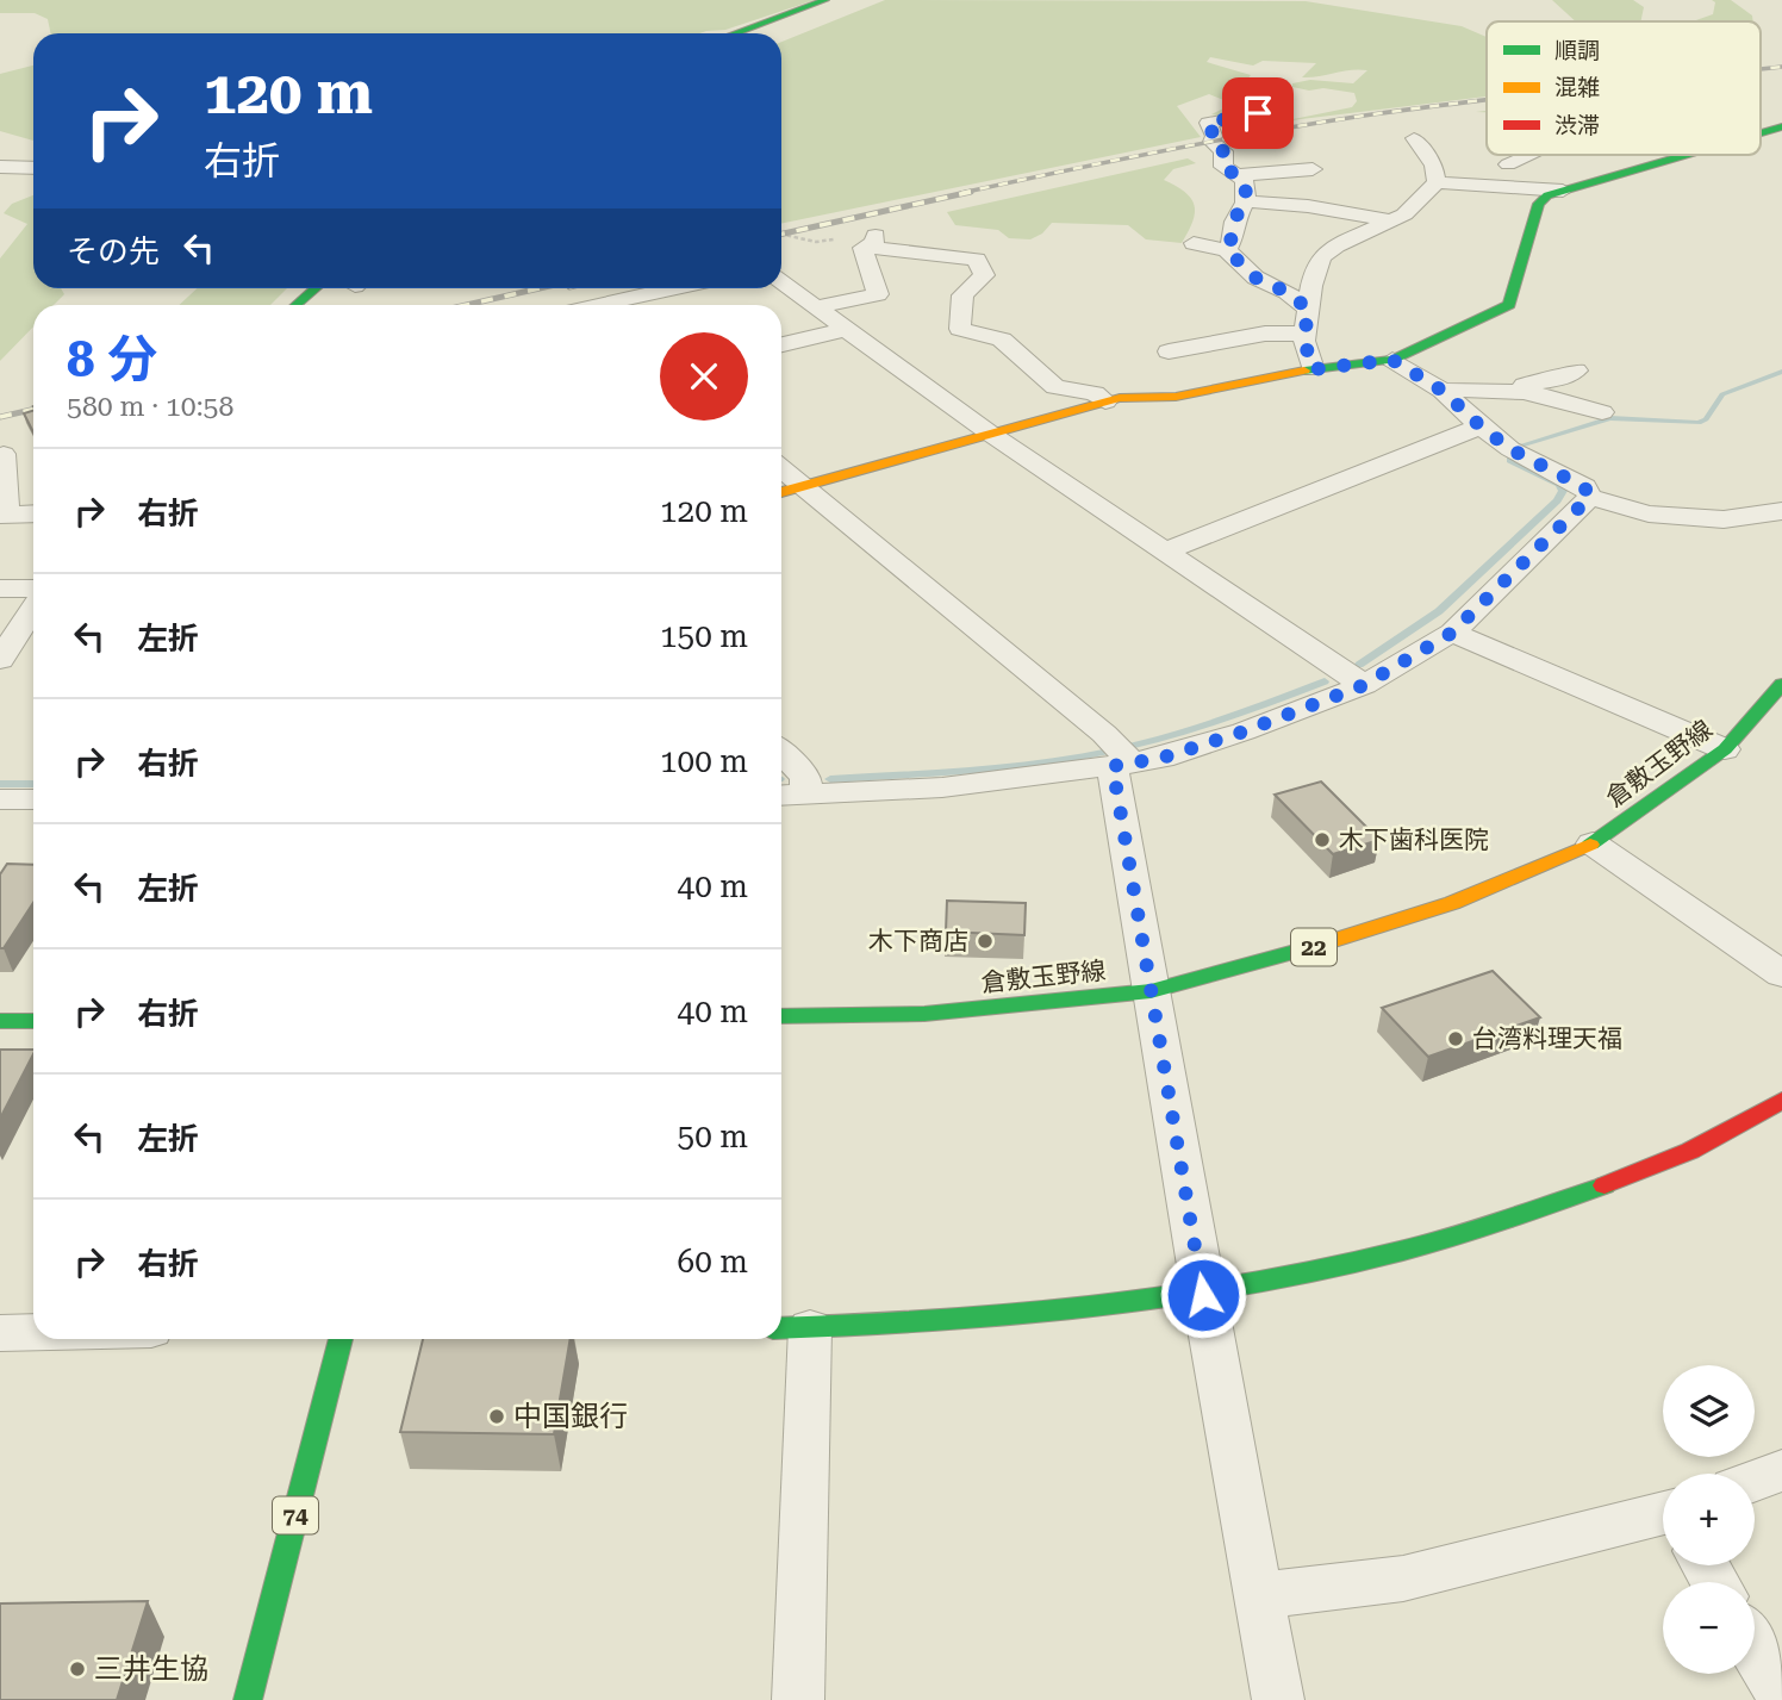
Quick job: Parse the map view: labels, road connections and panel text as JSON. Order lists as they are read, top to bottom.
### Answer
{
  "streets": {
    "street": ["倉敷玉野線", "22", "74"]
  },
  "places": [
    "木下歯科医院",
    "木下商店",
    "台湾料理天福",
    "中国銀行",
    "三井生協"
  ],
  "legend": ["順調", "混雑", "渋滞"],
  "page": {
    "turn": ["120 m", "右折"],
    "then": "その先",
    "heading": ["8 分", "580 m · 10:58"],
    "list": [
      {
        "name": "右折",
        "value": "120 m"
      },
      {
        "name": "左折",
        "value": "150 m"
      },
      {
        "name": "右折",
        "value": "100 m"
      },
      {
        "name": "左折",
        "value": "40 m"
      },
      {
        "name": "右折",
        "value": "40 m"
      },
      {
        "name": "左折",
        "value": "50 m"
      },
      {
        "name": "右折",
        "value": "60 m"
      }
    ],
    "map_buttons": ["+", "−"]
  }
}
